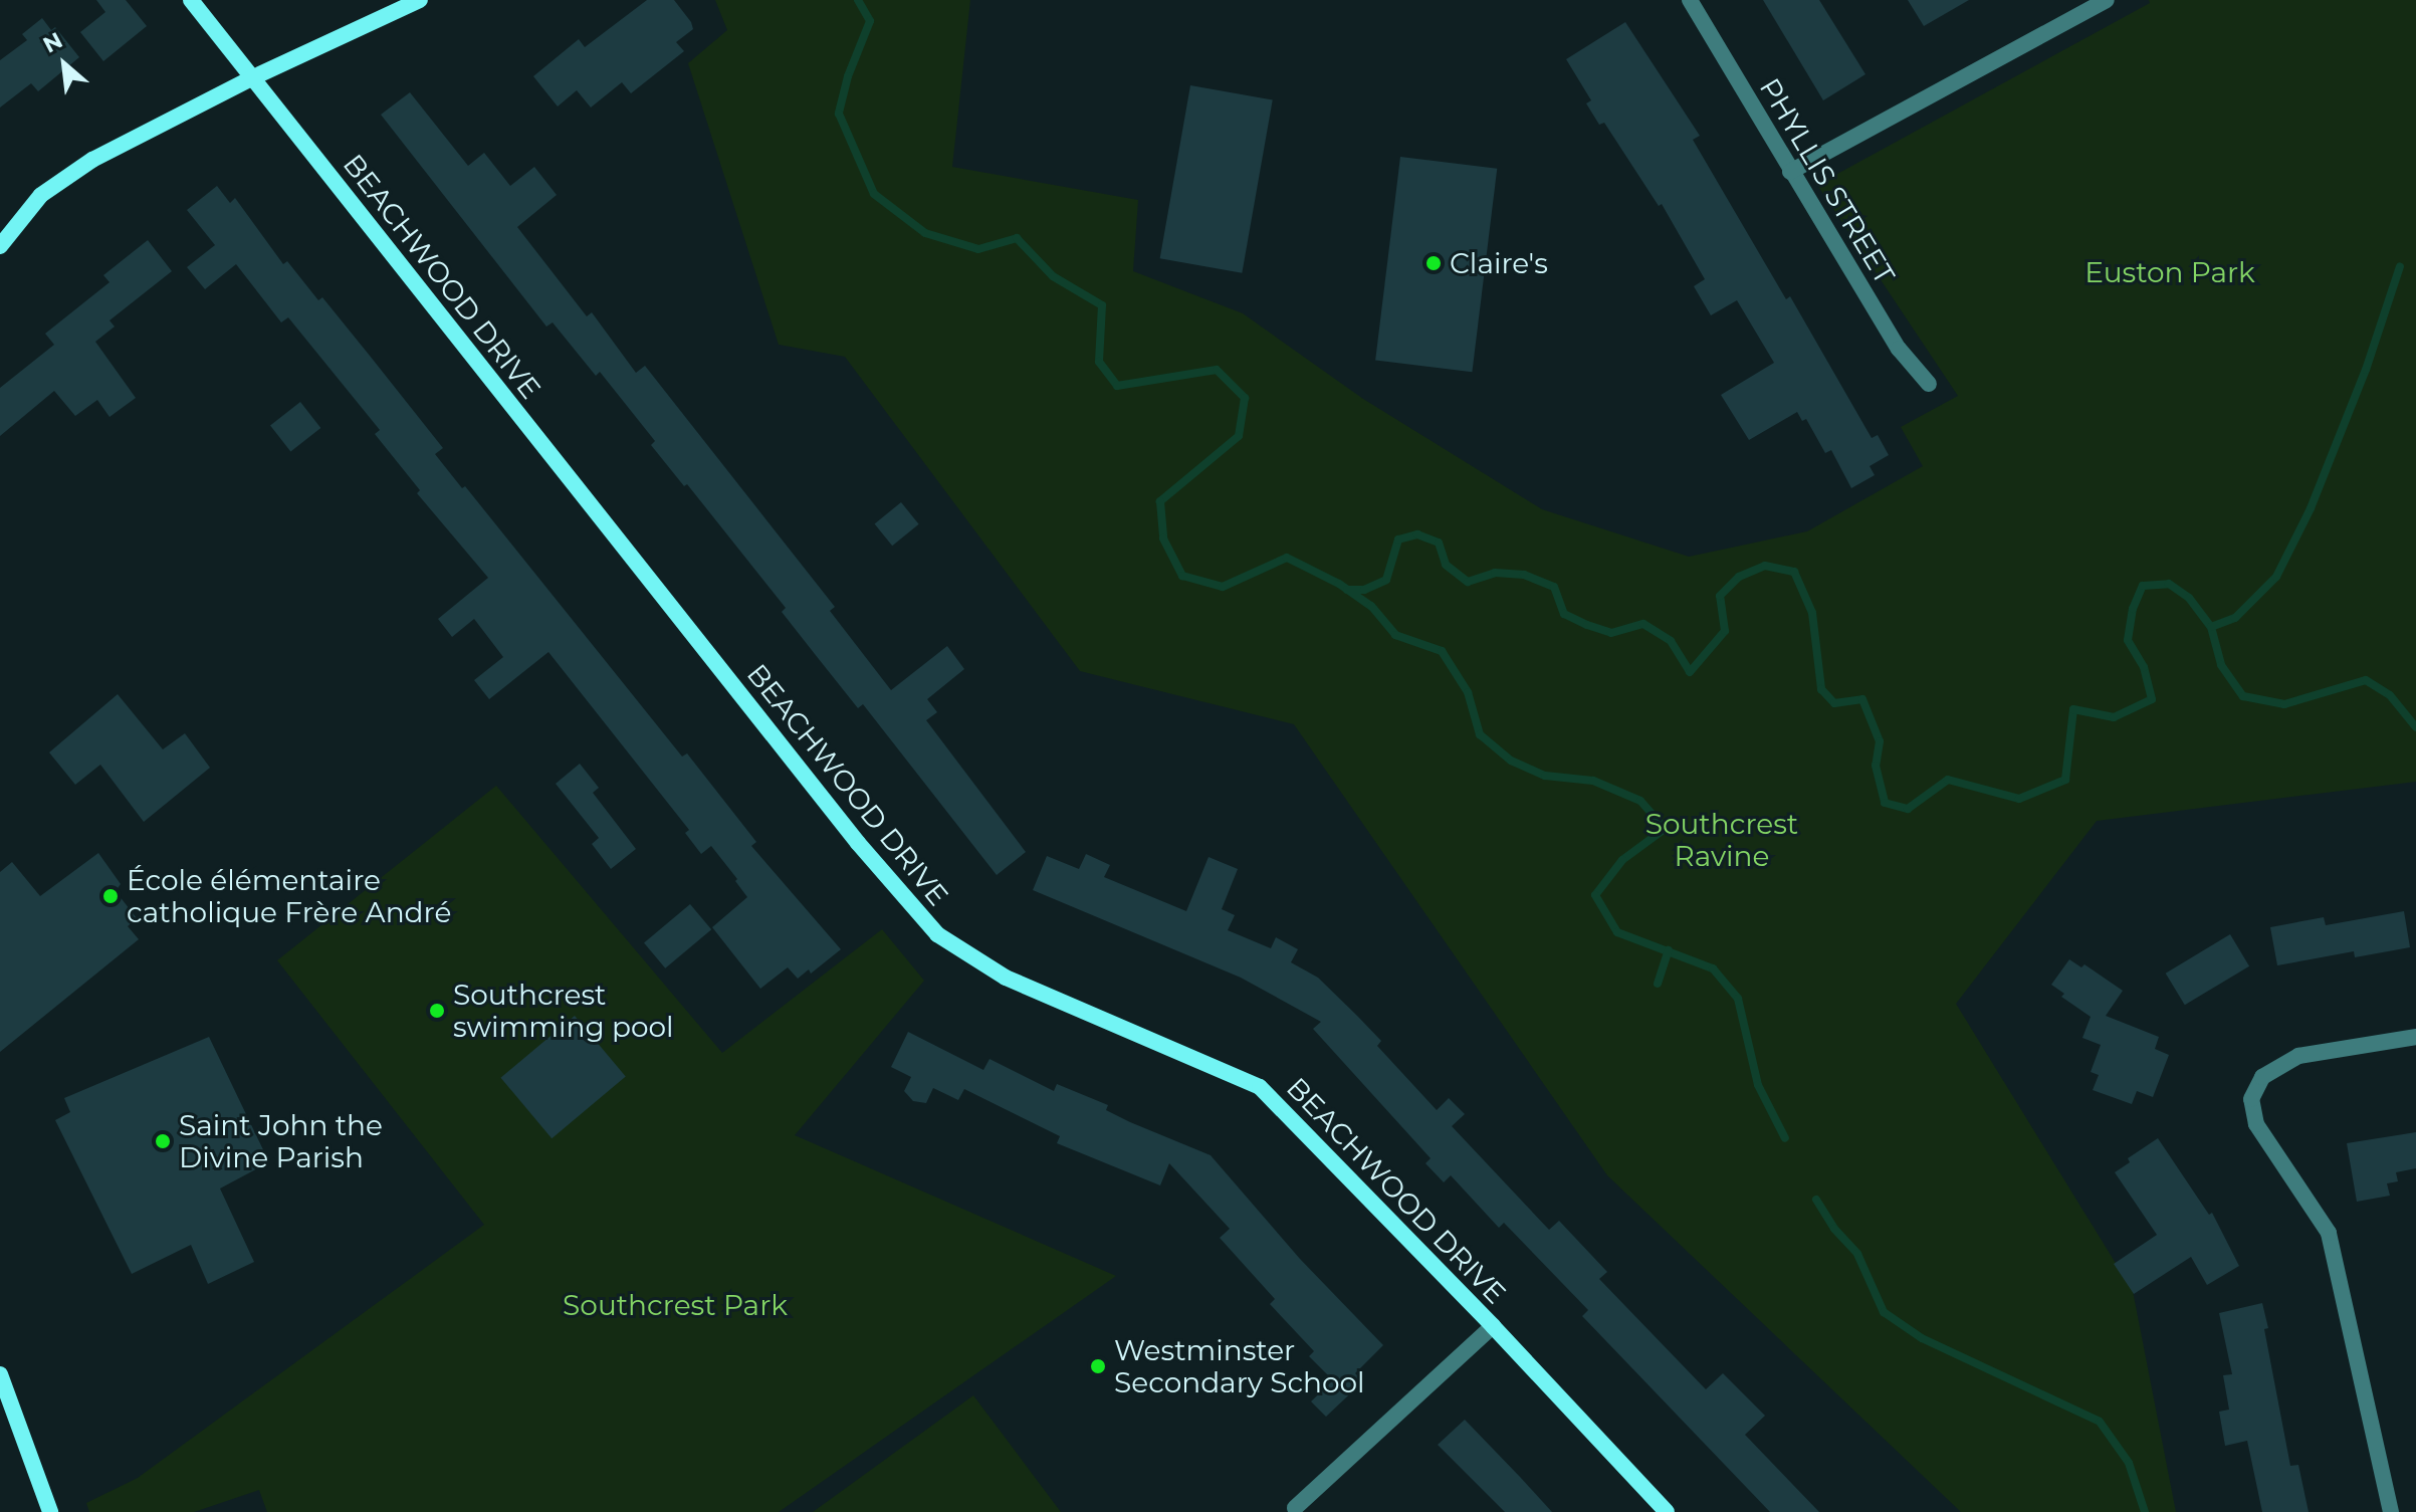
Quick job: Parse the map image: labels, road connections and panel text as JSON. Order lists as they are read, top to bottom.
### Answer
{
  "streets": {
    "street": ["PHYLLIS STREET", "BEACHWOOD DRIVE"]
  },
  "parks": ["Euston Park", "Southcrest Ravine", "Southcrest Park"],
  "places": [
    "Claire's",
    "École élémentaire catholique Frère André",
    "Southcrest swimming pool",
    "Saint John the Divine Parish",
    "Westminster Secondary School"
  ],
  "north": "top left"
}
